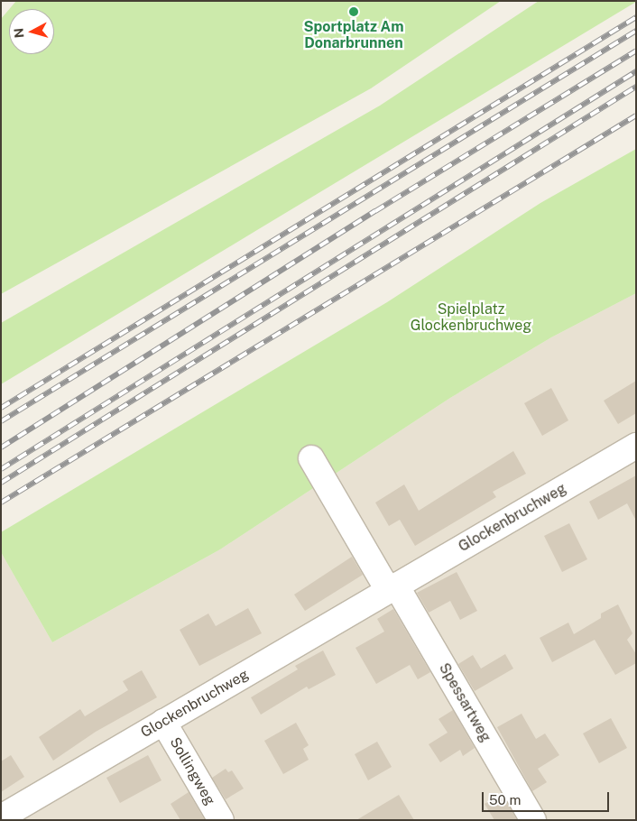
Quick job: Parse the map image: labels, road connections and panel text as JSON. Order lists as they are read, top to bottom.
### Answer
{
  "streets": {
    "street": ["Glockenbruchweg", "Spessartweg", "Sollingweg"]
  },
  "crossings": [
    ["Glockenbruchweg", "Spessartweg"],
    ["Glockenbruchweg", "Sollingweg"]
  ],
  "parks": ["Spielplatz Glockenbruchweg"],
  "places": ["Sportplatz Am Donarbrunnen"],
  "scale_bar": "50 m",
  "north": "left"
}
